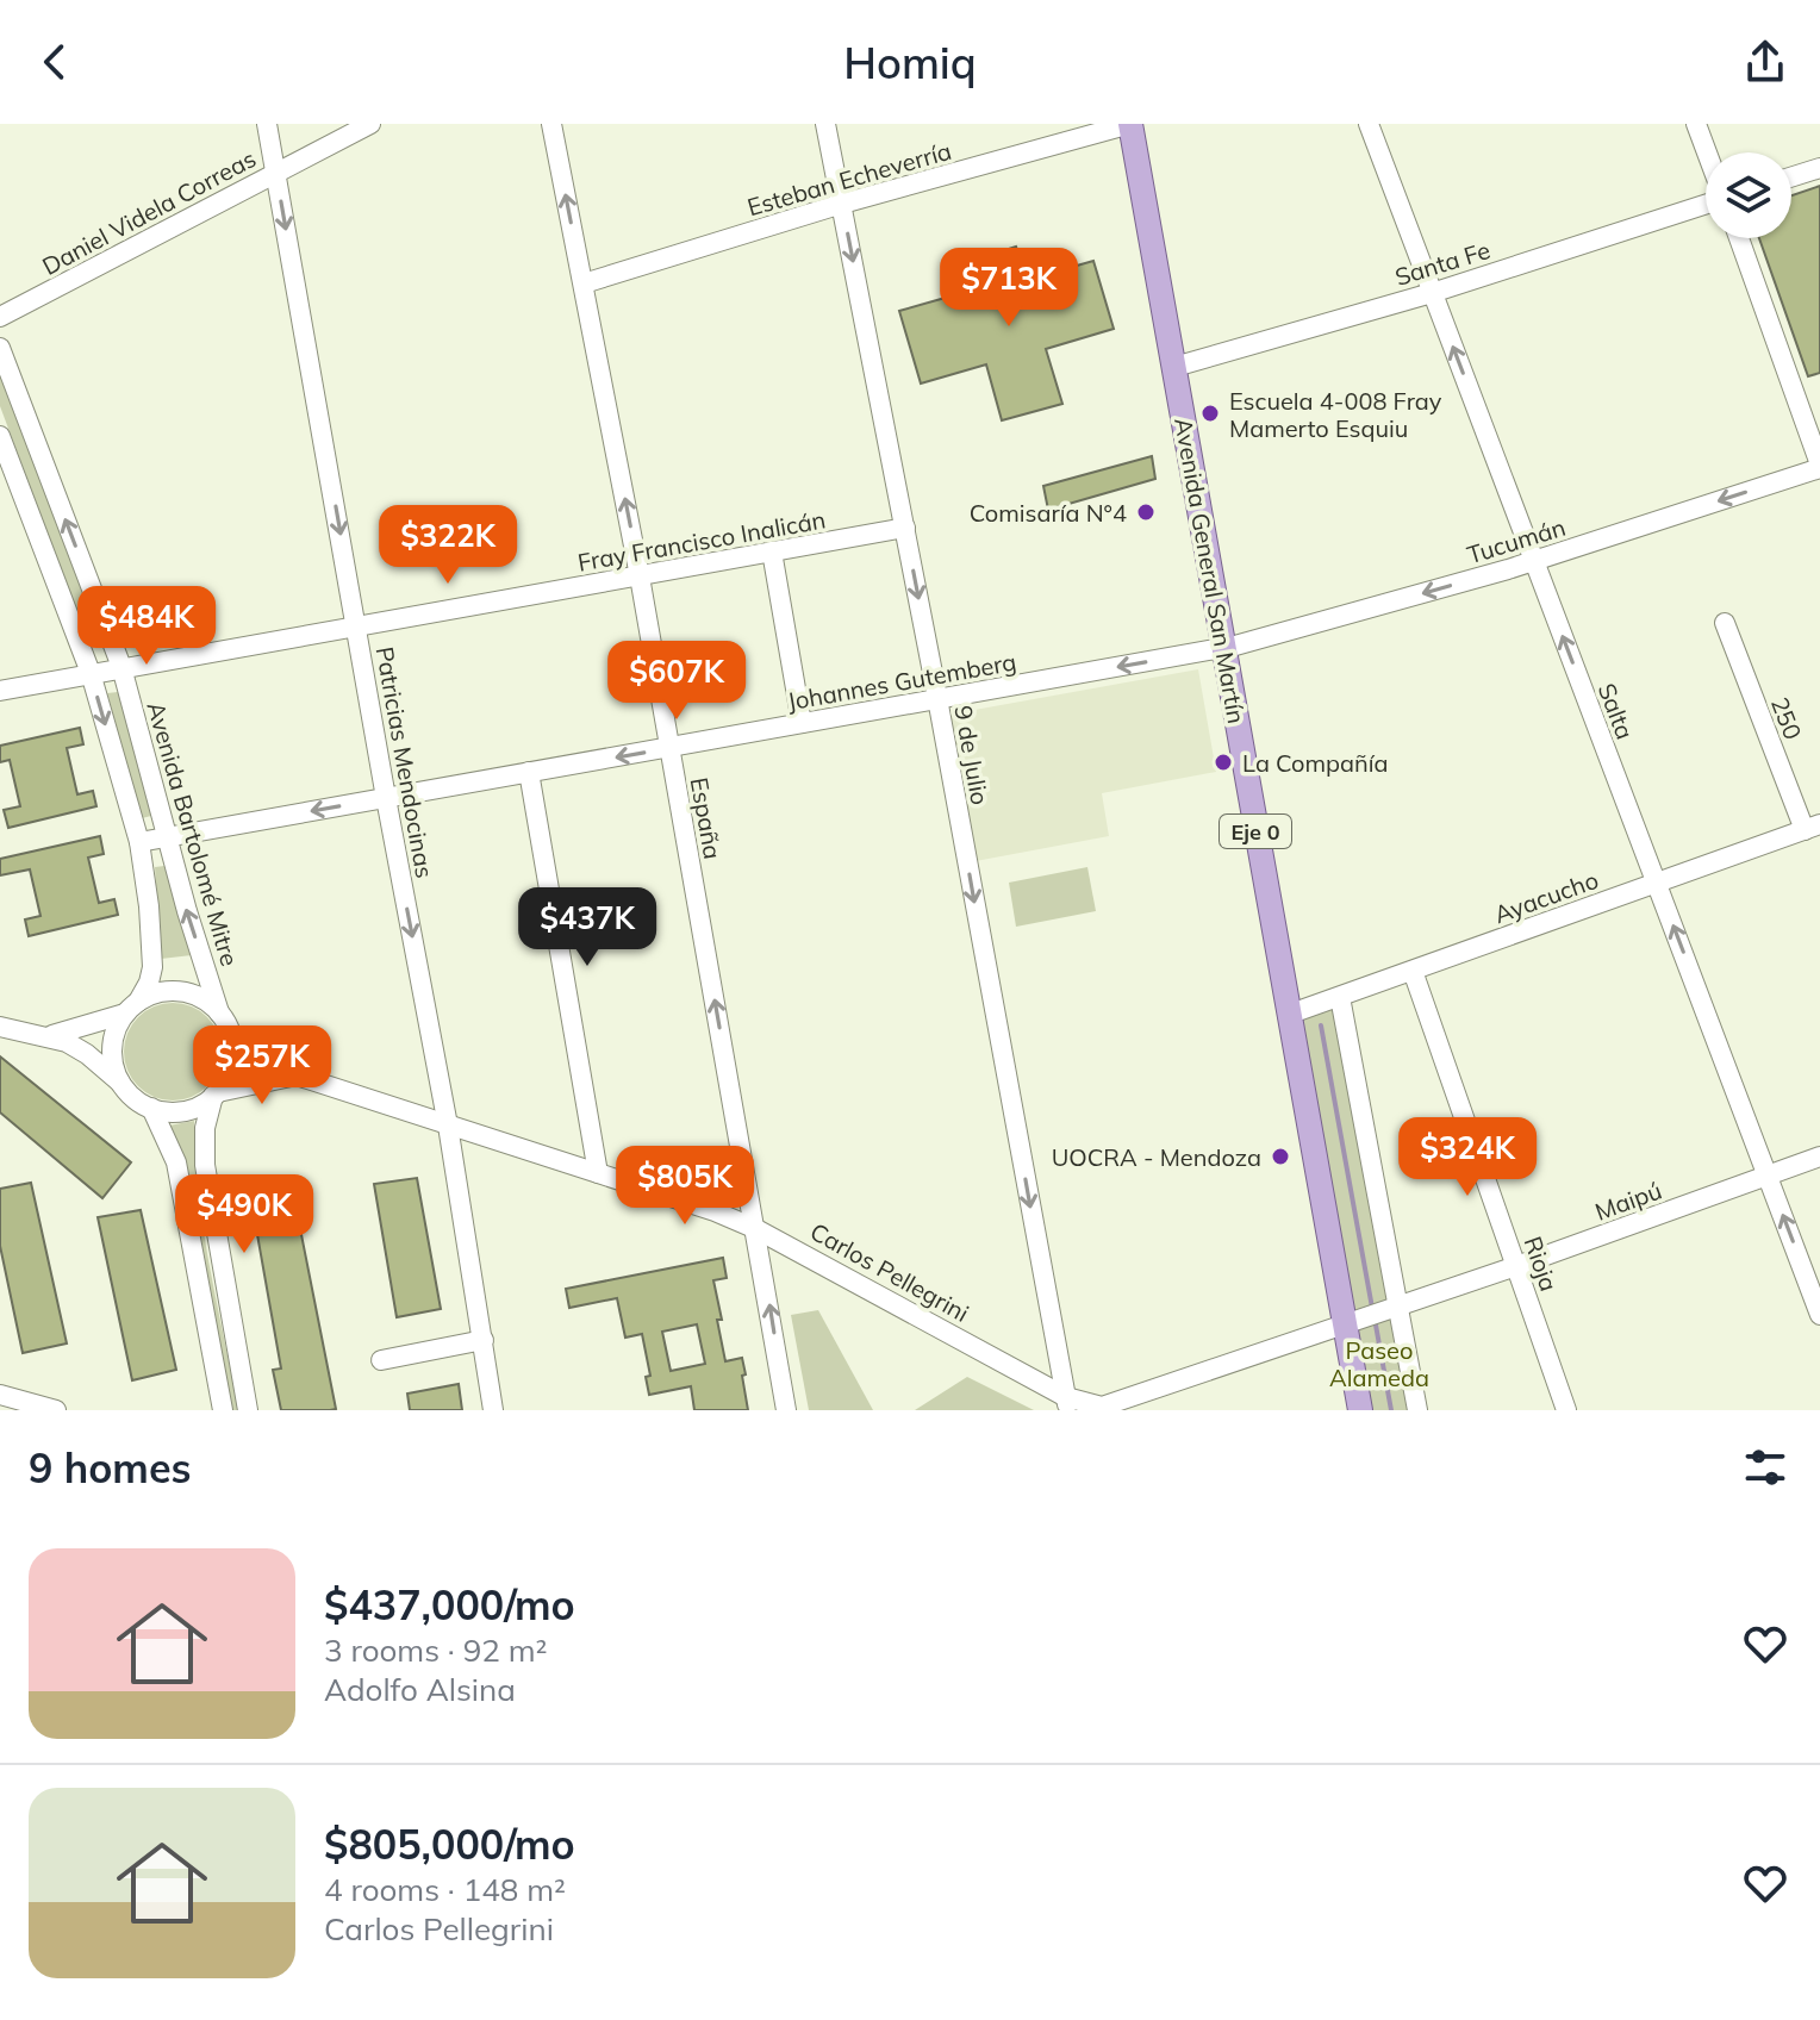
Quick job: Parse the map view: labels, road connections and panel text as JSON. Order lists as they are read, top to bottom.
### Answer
{
  "streets": {
    "main road": ["Avenida General San Martín", "Eje 0"],
    "street": [
      "Esteban Echeverría",
      "Daniel Videla Correas",
      "Santa Fe",
      "Fray Francisco Inalicán",
      "Tucumán",
      "Johannes Gutemberg",
      "Salta",
      "250",
      "9 de Julio",
      "Patricias Mendocinas",
      "España",
      "Avenida Bartolomé Mitre",
      "Ayacucho",
      "Maipú",
      "Rioja",
      "Carlos Pellegrini"
    ]
  },
  "crossings": [
    ["Esteban Echeverría", "Avenida General San Martín"],
    ["Esteban Echeverría", "9 de Julio"],
    ["Esteban Echeverría", "España"],
    ["Daniel Videla Correas", "Patricias Mendocinas"],
    ["Santa Fe", "Avenida General San Martín"],
    ["Santa Fe", "Salta"],
    ["Fray Francisco Inalicán", "9 de Julio"],
    ["Fray Francisco Inalicán", "Patricias Mendocinas"],
    ["Fray Francisco Inalicán", "España"],
    ["Fray Francisco Inalicán", "Avenida Bartolomé Mitre"],
    ["Tucumán", "Avenida General San Martín"],
    ["Tucumán", "Johannes Gutemberg"],
    ["Tucumán", "Salta"],
    ["Avenida General San Martín", "Johannes Gutemberg"],
    ["Avenida General San Martín", "Ayacucho"],
    ["Avenida General San Martín", "Maipú"],
    ["Avenida General San Martín", "Carlos Pellegrini"],
    ["Johannes Gutemberg", "9 de Julio"],
    ["Johannes Gutemberg", "Patricias Mendocinas"],
    ["Johannes Gutemberg", "España"],
    ["Johannes Gutemberg", "Avenida Bartolomé Mitre"],
    ["Salta", "Ayacucho"],
    ["Salta", "Maipú"],
    ["250", "Ayacucho"],
    ["9 de Julio", "Carlos Pellegrini"],
    ["Patricias Mendocinas", "Carlos Pellegrini"],
    ["España", "Carlos Pellegrini"],
    ["Avenida Bartolomé Mitre", "Carlos Pellegrini"],
    ["Ayacucho", "Rioja"],
    ["Maipú", "Rioja"],
    ["Maipú", "Carlos Pellegrini"]
  ],
  "one_way": [
    "Tucumán",
    "Johannes Gutemberg",
    "Salta",
    "9 de Julio"
  ],
  "parks": ["Paseo Alameda"],
  "places": [
    "Escuela 4-008 Fray Mamerto Esquiu",
    "Comisaría N°4",
    "La Compañía",
    "UOCRA - Mendoza"
  ],
  "page": {
    "header": "Homiq",
    "price": [
      "$713K",
      "$322K",
      "$484K",
      "$607K",
      "$437K",
      "$257K",
      "$324K",
      "$805K",
      "$490K"
    ],
    "heading": "9 homes",
    "list": [
      {
        "name": "$437,000/mo",
        "note": "3 rooms · 92 m² · Adolfo Alsina"
      },
      {
        "name": "$805,000/mo",
        "note": "4 rooms · 148 m² · Carlos Pellegrini"
      }
    ]
  }
}
